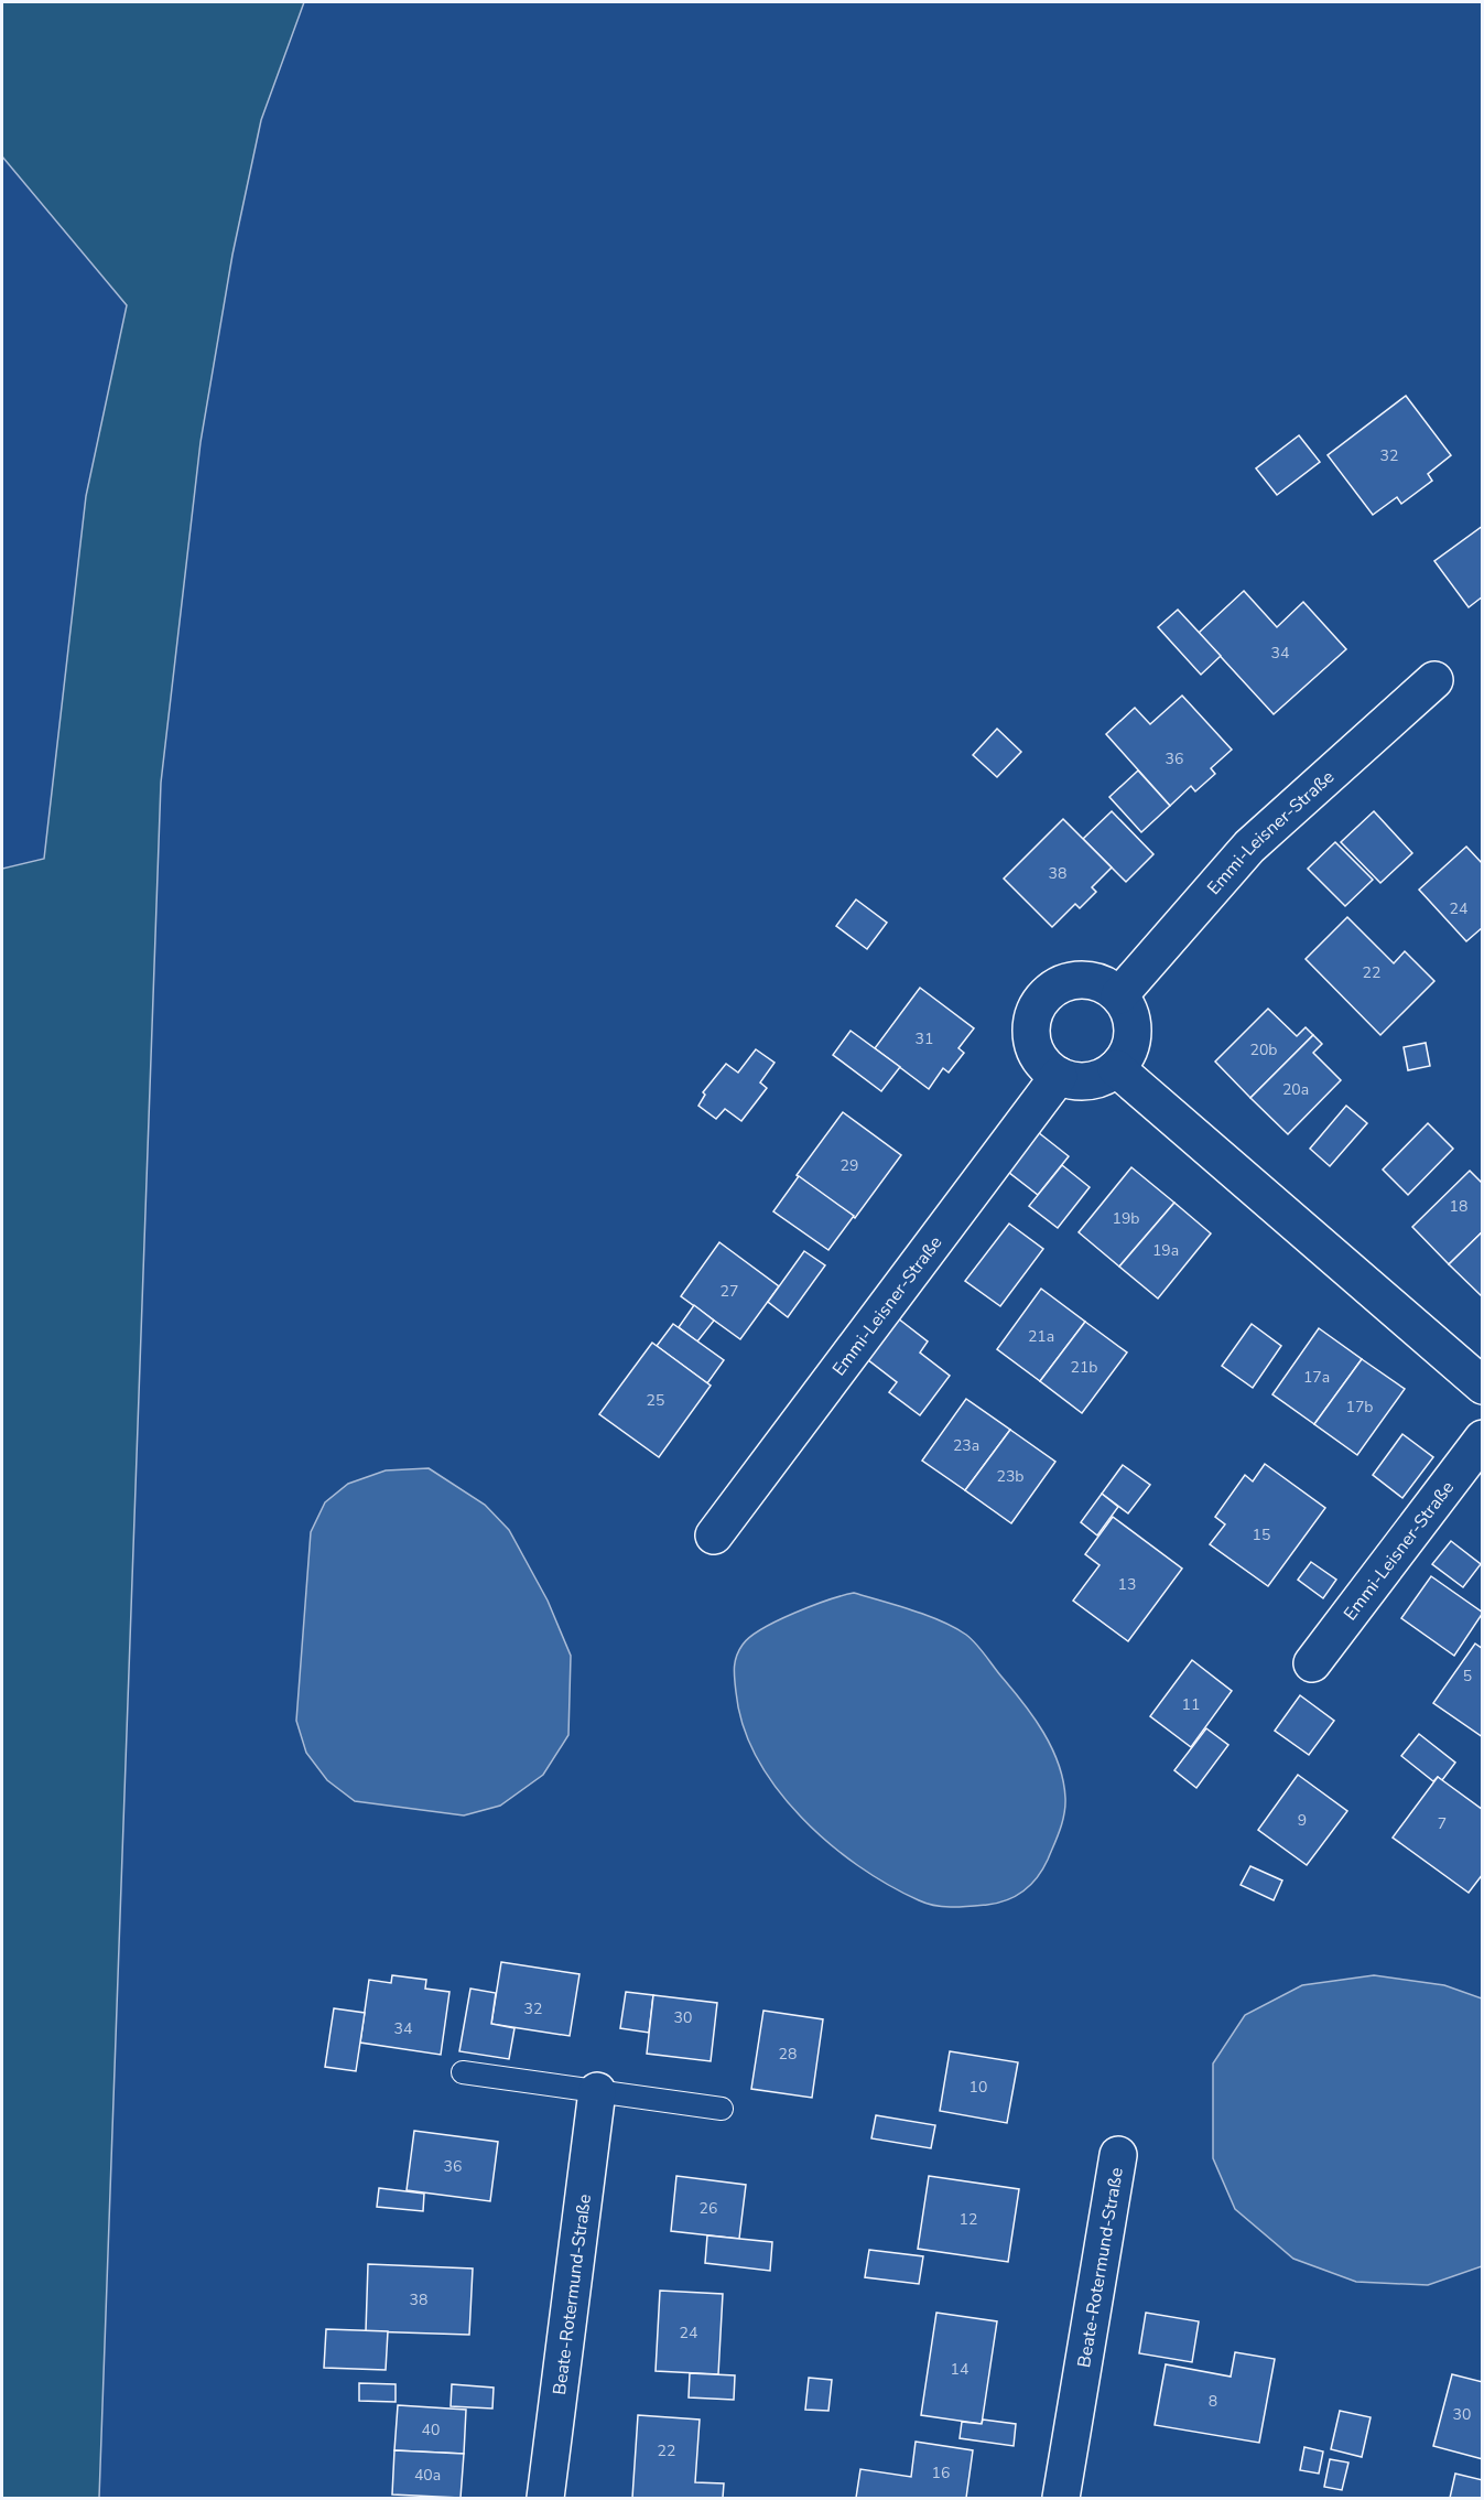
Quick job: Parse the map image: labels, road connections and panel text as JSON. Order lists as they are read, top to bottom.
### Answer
{
  "streets": {
    "street": ["Emmi-Leisner-Straße", "Beate-Rotermund-Straße"]
  },
  "house_numbers": [
    "32",
    "34",
    "36",
    "38",
    "24",
    "22",
    "31",
    "20b",
    "20a",
    "29",
    "18",
    "19b",
    "19a",
    "27",
    "21a",
    "21b",
    "17a",
    "25",
    "17b",
    "23a",
    "23b",
    "15",
    "13",
    "5",
    "11",
    "9",
    "7",
    "32",
    "30",
    "34",
    "28",
    "10",
    "36",
    "26",
    "12",
    "38",
    "24",
    "14",
    "8",
    "30",
    "40",
    "22",
    "16",
    "40a"
  ]
}
